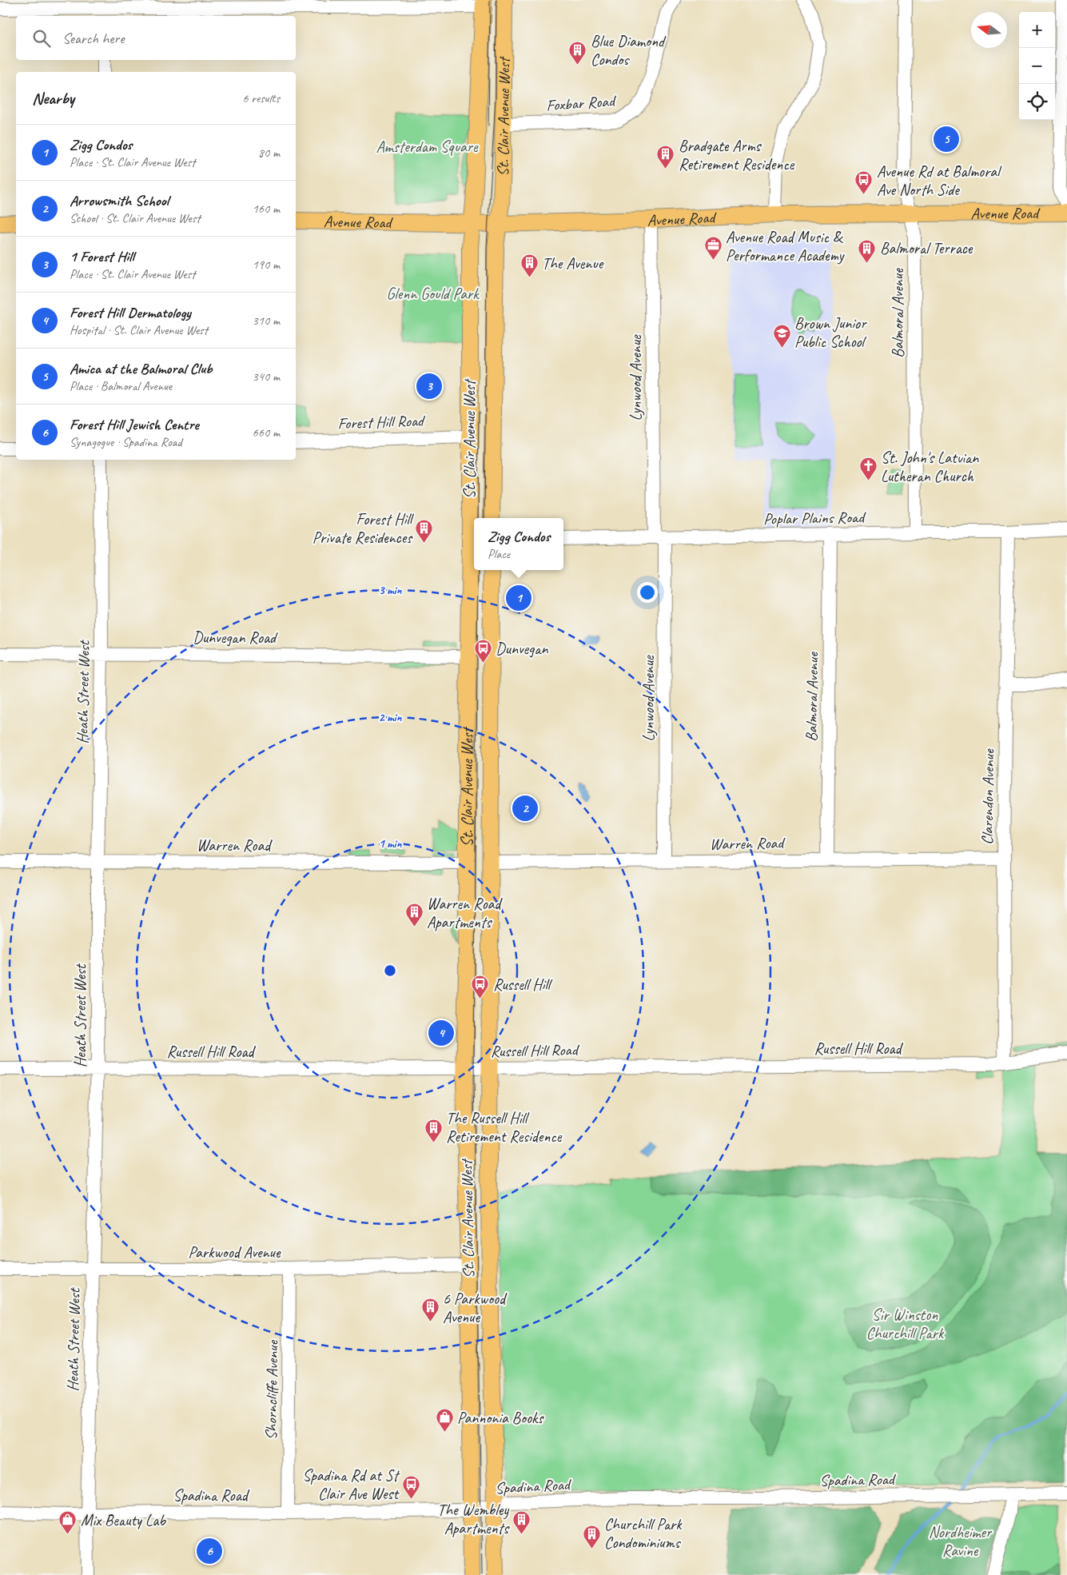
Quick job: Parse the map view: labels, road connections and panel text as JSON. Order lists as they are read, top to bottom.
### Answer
{
  "streets": {
    "main road": ["St. Clair Avenue West", "Avenue Road"],
    "street": [
      "Foxbar Road",
      "Balmoral Avenue",
      "Lynwood Avenue",
      "Forest Hill Road",
      "Poplar Plains Road",
      "Dunvegan Road",
      "Heath Street West",
      "Clarendon Avenue",
      "Warren Road",
      "Russell Hill Road",
      "Parkwood Avenue",
      "Shorncliffe Avenue",
      "Spadina Road"
    ]
  },
  "crossings": [
    ["Foxbar Road", "St. Clair Avenue West"],
    ["St. Clair Avenue West", "Avenue Road"],
    ["St. Clair Avenue West", "Forest Hill Road"],
    ["St. Clair Avenue West", "Dunvegan Road"],
    ["St. Clair Avenue West", "Warren Road"],
    ["St. Clair Avenue West", "Russell Hill Road"],
    ["St. Clair Avenue West", "Parkwood Avenue"],
    ["St. Clair Avenue West", "Spadina Road"],
    ["Avenue Road", "Balmoral Avenue"],
    ["Avenue Road", "Lynwood Avenue"],
    ["Balmoral Avenue", "Poplar Plains Road"],
    ["Balmoral Avenue", "Warren Road"],
    ["Lynwood Avenue", "Poplar Plains Road"],
    ["Lynwood Avenue", "Warren Road"],
    ["Poplar Plains Road", "Clarendon Avenue"],
    ["Dunvegan Road", "Heath Street West"],
    ["Heath Street West", "Warren Road"],
    ["Heath Street West", "Russell Hill Road"],
    ["Heath Street West", "Parkwood Avenue"],
    ["Heath Street West", "Spadina Road"],
    ["Clarendon Avenue", "Warren Road"],
    ["Clarendon Avenue", "Russell Hill Road"],
    ["Parkwood Avenue", "Shorncliffe Avenue"],
    ["Shorncliffe Avenue", "Spadina Road"]
  ],
  "parks": [
    "Amsterdam Square",
    "Glenn Gould Park",
    "Sir Winston Churchill Park",
    "Nordheimer Ravine"
  ],
  "places": {
    "building": [
      "Blue Diamond Condos",
      "Bradgate Arms Retirement Residence",
      "Balmoral Terrace",
      "The Avenue",
      "Forest Hill Private Residences",
      "Warren Road Apartments",
      "The Russell Hill Retirement Residence",
      "6 Parkwood Avenue",
      "The Wembley Apartments",
      "Churchill Park Condominiums"
    ],
    "bus stop": [
      "Avenue Rd at Balmoral Ave North Side",
      "Dunvegan",
      "Russell Hill",
      "Spadina Rd at St Clair Ave West"
    ],
    "office": ["Avenue Road Music & Performance Academy"],
    "school or university": ["Brown Junior Public School"],
    "church": ["St. John's Latvian Lutheran Church"],
    "shop": ["Pannonia Books", "Mix Beauty Lab"]
  },
  "north": "left",
  "page": {
    "map_buttons": ["+", "−"],
    "search": "Search here",
    "heading": ["Nearby", "6 results"],
    "list": [
      {
        "mark": "1",
        "name": "Zigg Condos",
        "note": "Place · St. Clair Avenue West",
        "value": "80 m"
      },
      {
        "mark": "2",
        "name": "Arrowsmith School",
        "note": "School · St. Clair Avenue West",
        "value": "160 m"
      },
      {
        "mark": "3",
        "name": "1 Forest Hill",
        "note": "Place · St. Clair Avenue West",
        "value": "190 m"
      },
      {
        "mark": "4",
        "name": "Forest Hill Dermatology",
        "note": "Hospital · St. Clair Avenue West",
        "value": "310 m"
      },
      {
        "mark": "5",
        "name": "Amica at the Balmoral Club",
        "note": "Place · Balmoral Avenue",
        "value": "340 m"
      },
      {
        "mark": "6",
        "name": "Forest Hill Jewish Centre",
        "note": "Synagogue · Spadina Road",
        "value": "660 m"
      }
    ],
    "pins": [
      "5",
      "3",
      "1",
      "2",
      "4",
      "6"
    ],
    "popup": ["Zigg Condos", "Place"]
  },
  "rings": ["3 min", "2 min", "1 min"]
}
